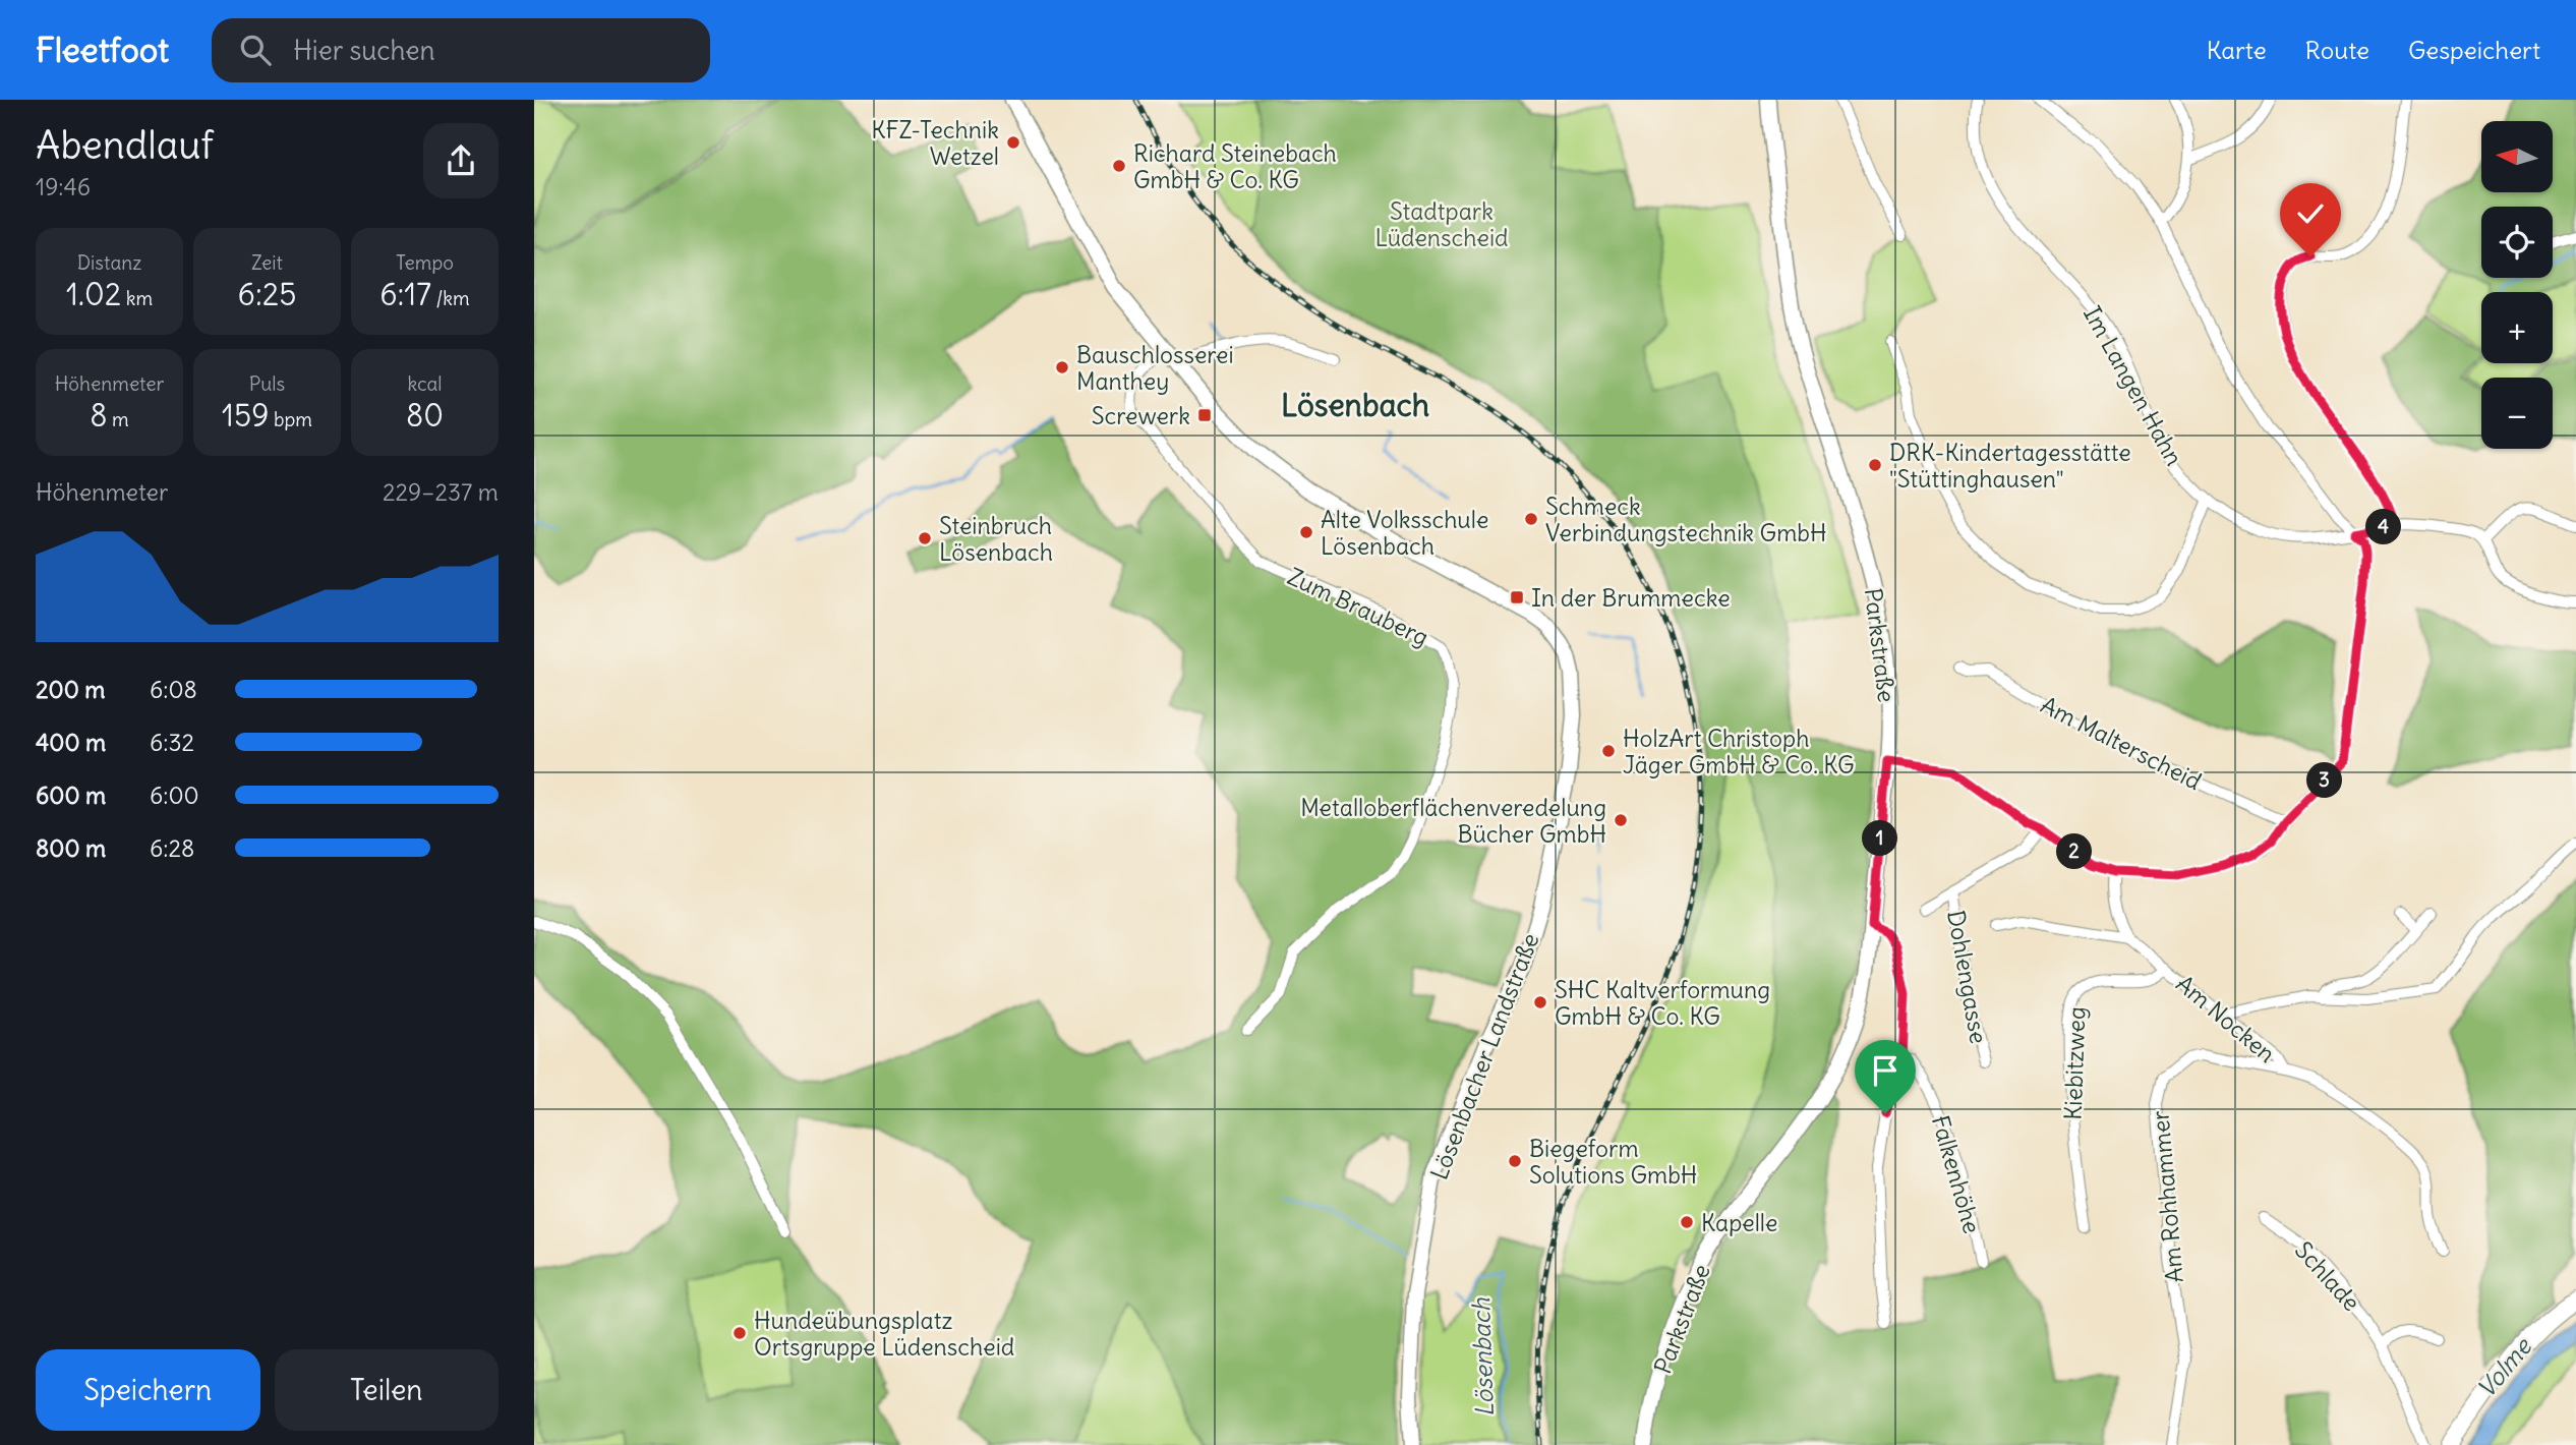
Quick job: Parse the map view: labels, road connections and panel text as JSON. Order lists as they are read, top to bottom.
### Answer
{
  "streets": {
    "main road": ["Parkstraße", "Lösenbacher Landstraße"],
    "street": [
      "Im Langen Hahn",
      "Zum Brauberg",
      "Am Malterscheid",
      "Dohlengasse",
      "Am Nocken",
      "Kiebitzweg",
      "Falkenhöhe",
      "Am Rohhammer",
      "Schlade"
    ]
  },
  "crossings": [
    ["Zum Brauberg", "Lösenbacher Landstraße"],
    ["Am Nocken", "Kiebitzweg"],
    ["Am Nocken", "Am Rohhammer"]
  ],
  "districts": ["Lösenbach"],
  "water": ["Lösenbach", "Volme"],
  "parks": ["Stadtpark Lüdenscheid"],
  "places": {
    "other": [
      "KFZ-Technik Wetzel",
      "Richard Steinebach GmbH & Co. KG",
      "Bauschlosserei Manthey",
      "DRK-Kindertagesstätte \"Stüttinghausen\"",
      "Schmeck Verbindungstechnik GmbH",
      "Alte Volksschule Lösenbach",
      "Steinbruch Lösenbach",
      "HolzArt Christoph Jäger GmbH & Co. KG",
      "Metalloberflächenveredelung Bücher GmbH",
      "SHC Kaltverformung GmbH & Co. KG",
      "Biegeform Solutions GmbH",
      "Kapelle",
      "Hundeübungsplatz Ortsgruppe Lüdenscheid"
    ],
    "transit": ["Screwerk", "In der Brummecke"]
  },
  "north": "left",
  "page": {
    "header": "Fleetfoot",
    "search": "Hier suchen",
    "nav": ["Karte", "Route", "Gespeichert"],
    "heading": ["Abendlauf", "19:46"],
    "map_buttons": ["+", "−"],
    "stats": [
      ["Distanz", "1.02 km"],
      ["Zeit", "6:25"],
      ["Tempo", "6:17 /km"],
      ["Höhenmeter", "8 m"],
      ["Puls", "159 bpm"],
      ["kcal", "80"]
    ],
    "chart": ["Höhenmeter", "229–237 m"],
    "pins": [
      "4",
      "3",
      "1",
      "2"
    ],
    "list": [
      {
        "name": "200 m",
        "note": "6:08"
      },
      {
        "name": "400 m",
        "note": "6:32"
      },
      {
        "name": "600 m",
        "note": "6:00"
      },
      {
        "name": "800 m",
        "note": "6:28"
      }
    ],
    "buttons": ["Speichern", "Teilen"]
  }
}
